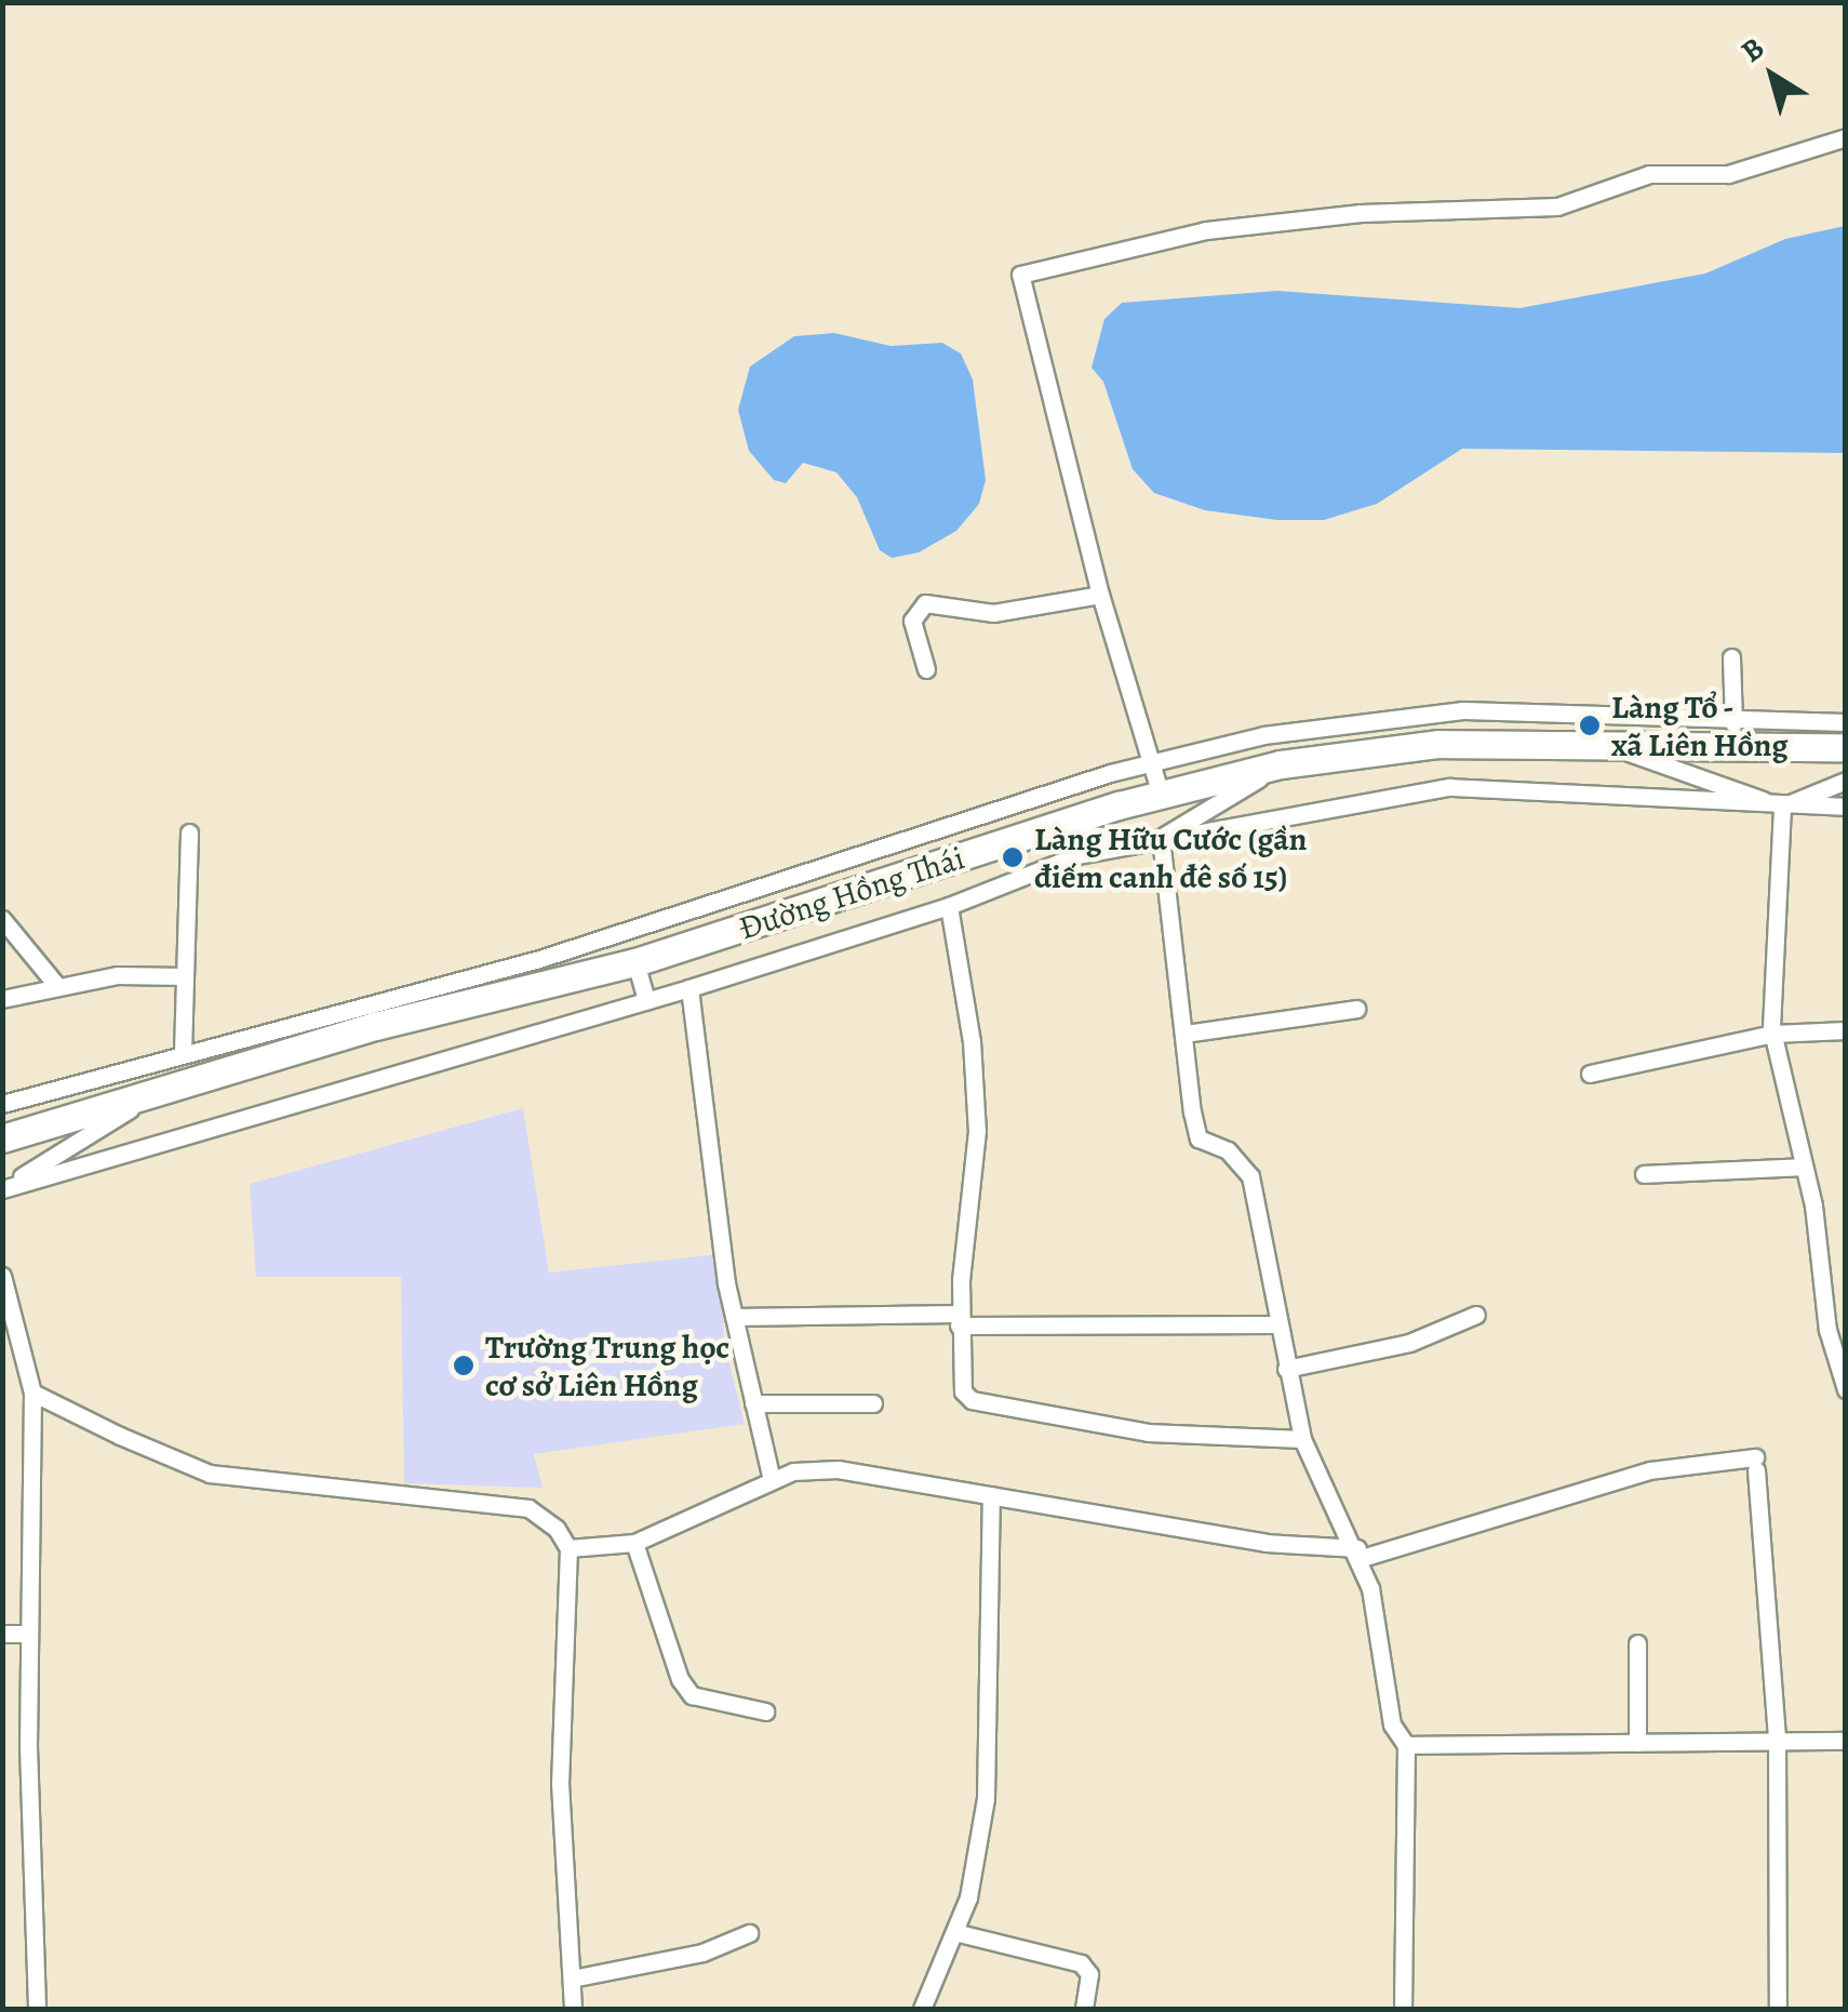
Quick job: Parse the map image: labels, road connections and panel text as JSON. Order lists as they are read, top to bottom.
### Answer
{
  "streets": {
    "main road": ["Đường Hồng Thái"]
  },
  "places": ["Làng Tổ - xã Liên Hồng", "Làng Hữu Cước (gần điếm canh đê số 15)", "Trường Trung học cơ sở Liên Hồng"],
  "north": "top left"
}
